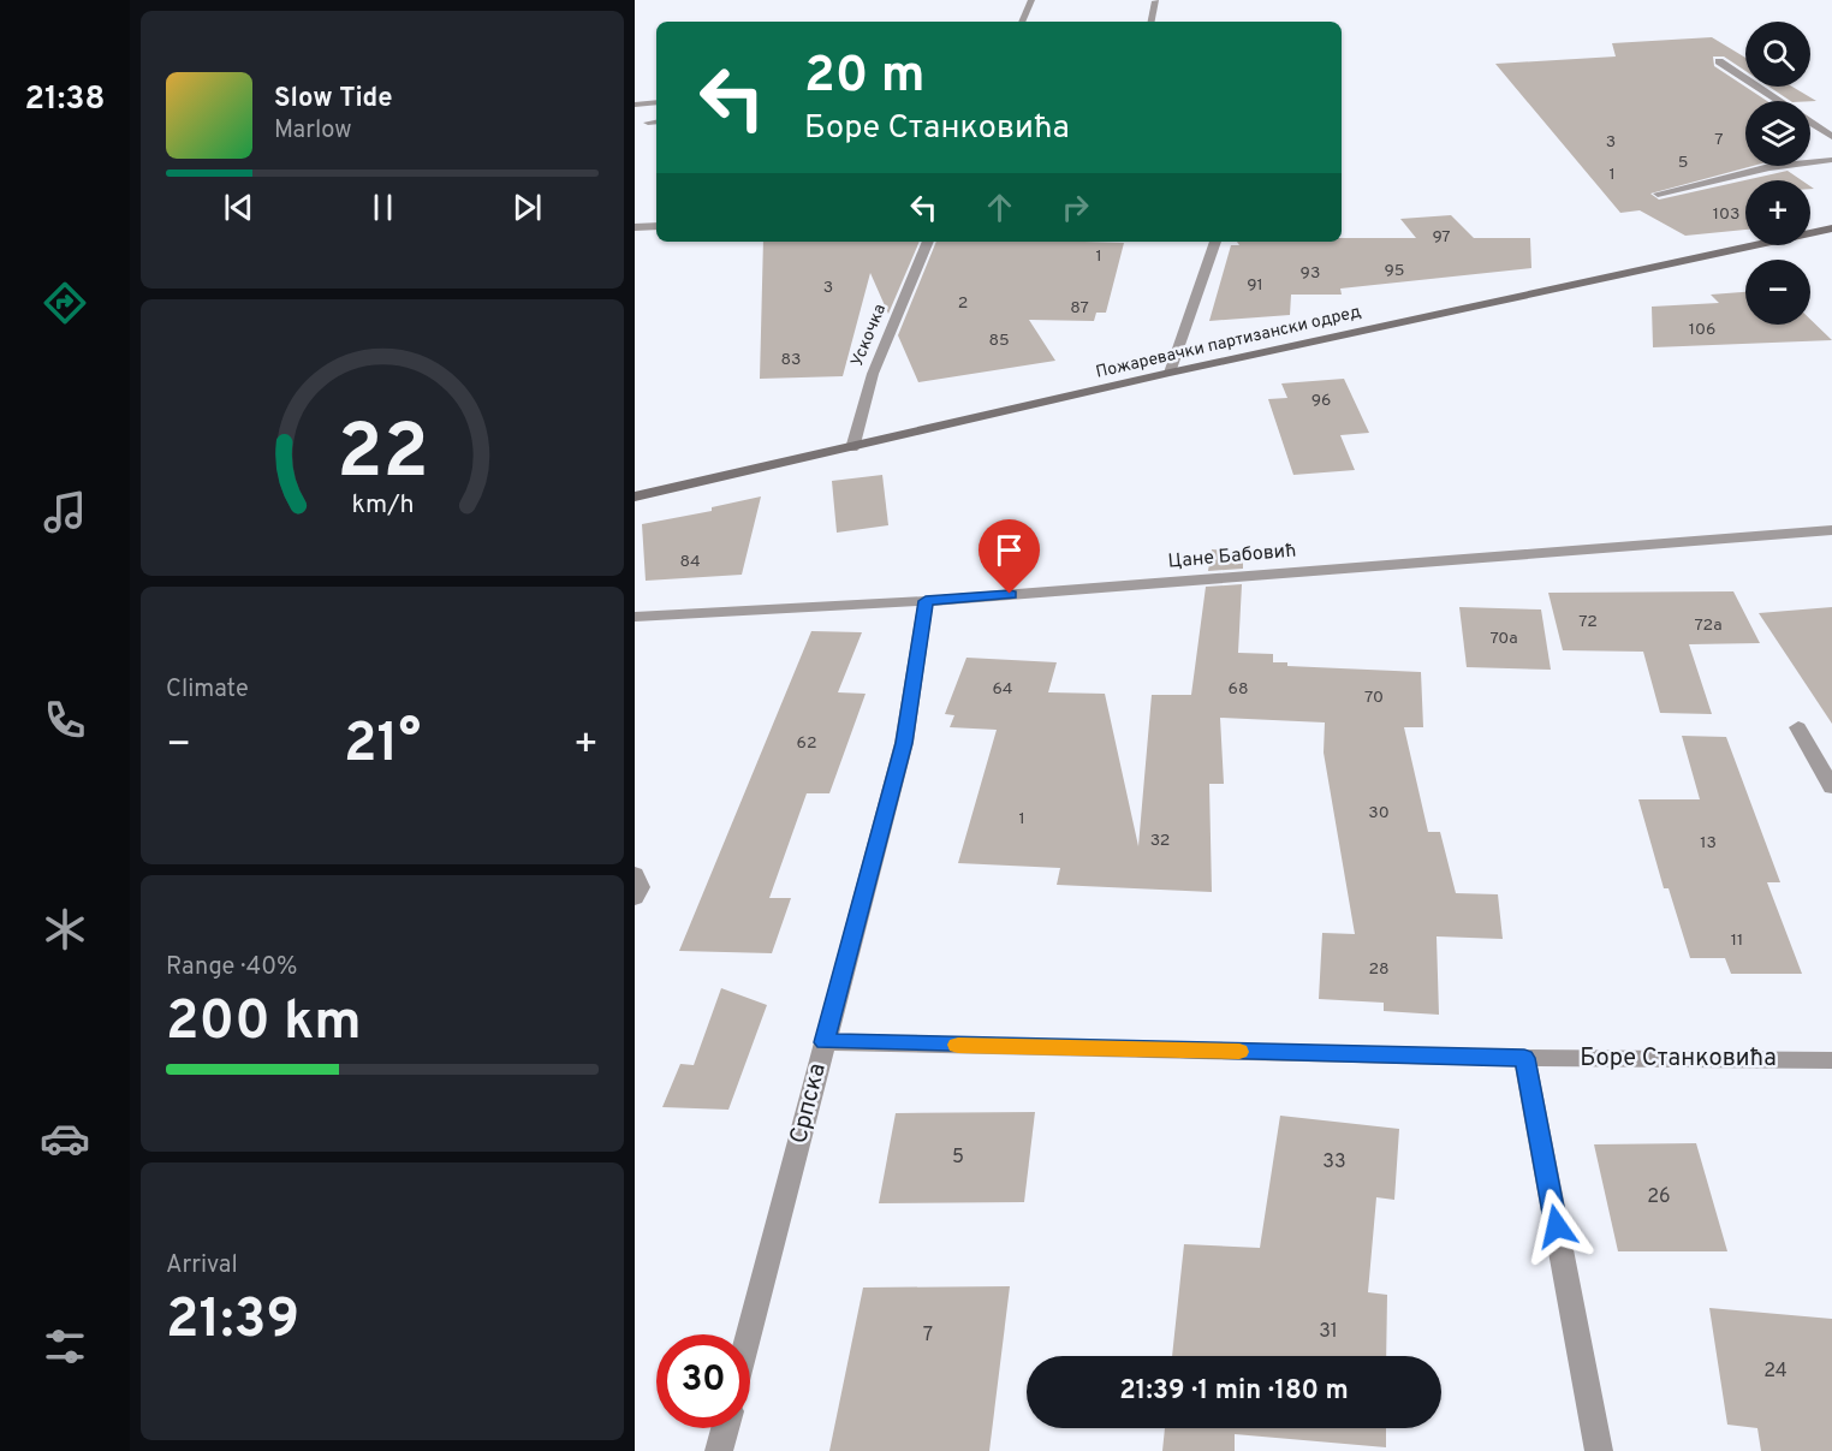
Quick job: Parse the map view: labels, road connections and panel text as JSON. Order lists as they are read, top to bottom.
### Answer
{
  "streets": {
    "street": [
      "Ускочка",
      "Пожаревачки партизански одред",
      "Цане Бабовић",
      "Боре Станковића",
      "Српска"
    ]
  },
  "crossings": [
    ["Ускочка", "Пожаревачки партизански одред"],
    ["Цане Бабовић", "Српска"],
    ["Боре Станковића", "Српска"]
  ],
  "house_numbers": [
    "7",
    "3",
    "5",
    "1",
    "103",
    "97",
    "1",
    "95",
    "93",
    "91",
    "3",
    "2",
    "87",
    "106",
    "85",
    "83",
    "96",
    "84",
    "72",
    "72a",
    "70a",
    "64",
    "68",
    "70",
    "62",
    "30",
    "1",
    "32",
    "13",
    "11",
    "28",
    "5",
    "33",
    "26",
    "31",
    "7",
    "24"
  ],
  "page": {
    "tabs": "21:38",
    "map_buttons": ["+", "−"],
    "turn": ["20 m", "Боре Станковића"],
    "song": ["Slow Tide", "Marlow"],
    "tile": [
      "Climate",
      ["Range · 40%", "200 km"],
      ["Arrival", "21:39"]
    ],
    "heat": ["−", "21°", "+"],
    "limit": "30",
    "trip": "21:39 · 1 min · 180 m",
    "gauge": ["22", "km/h"]
  }
}
